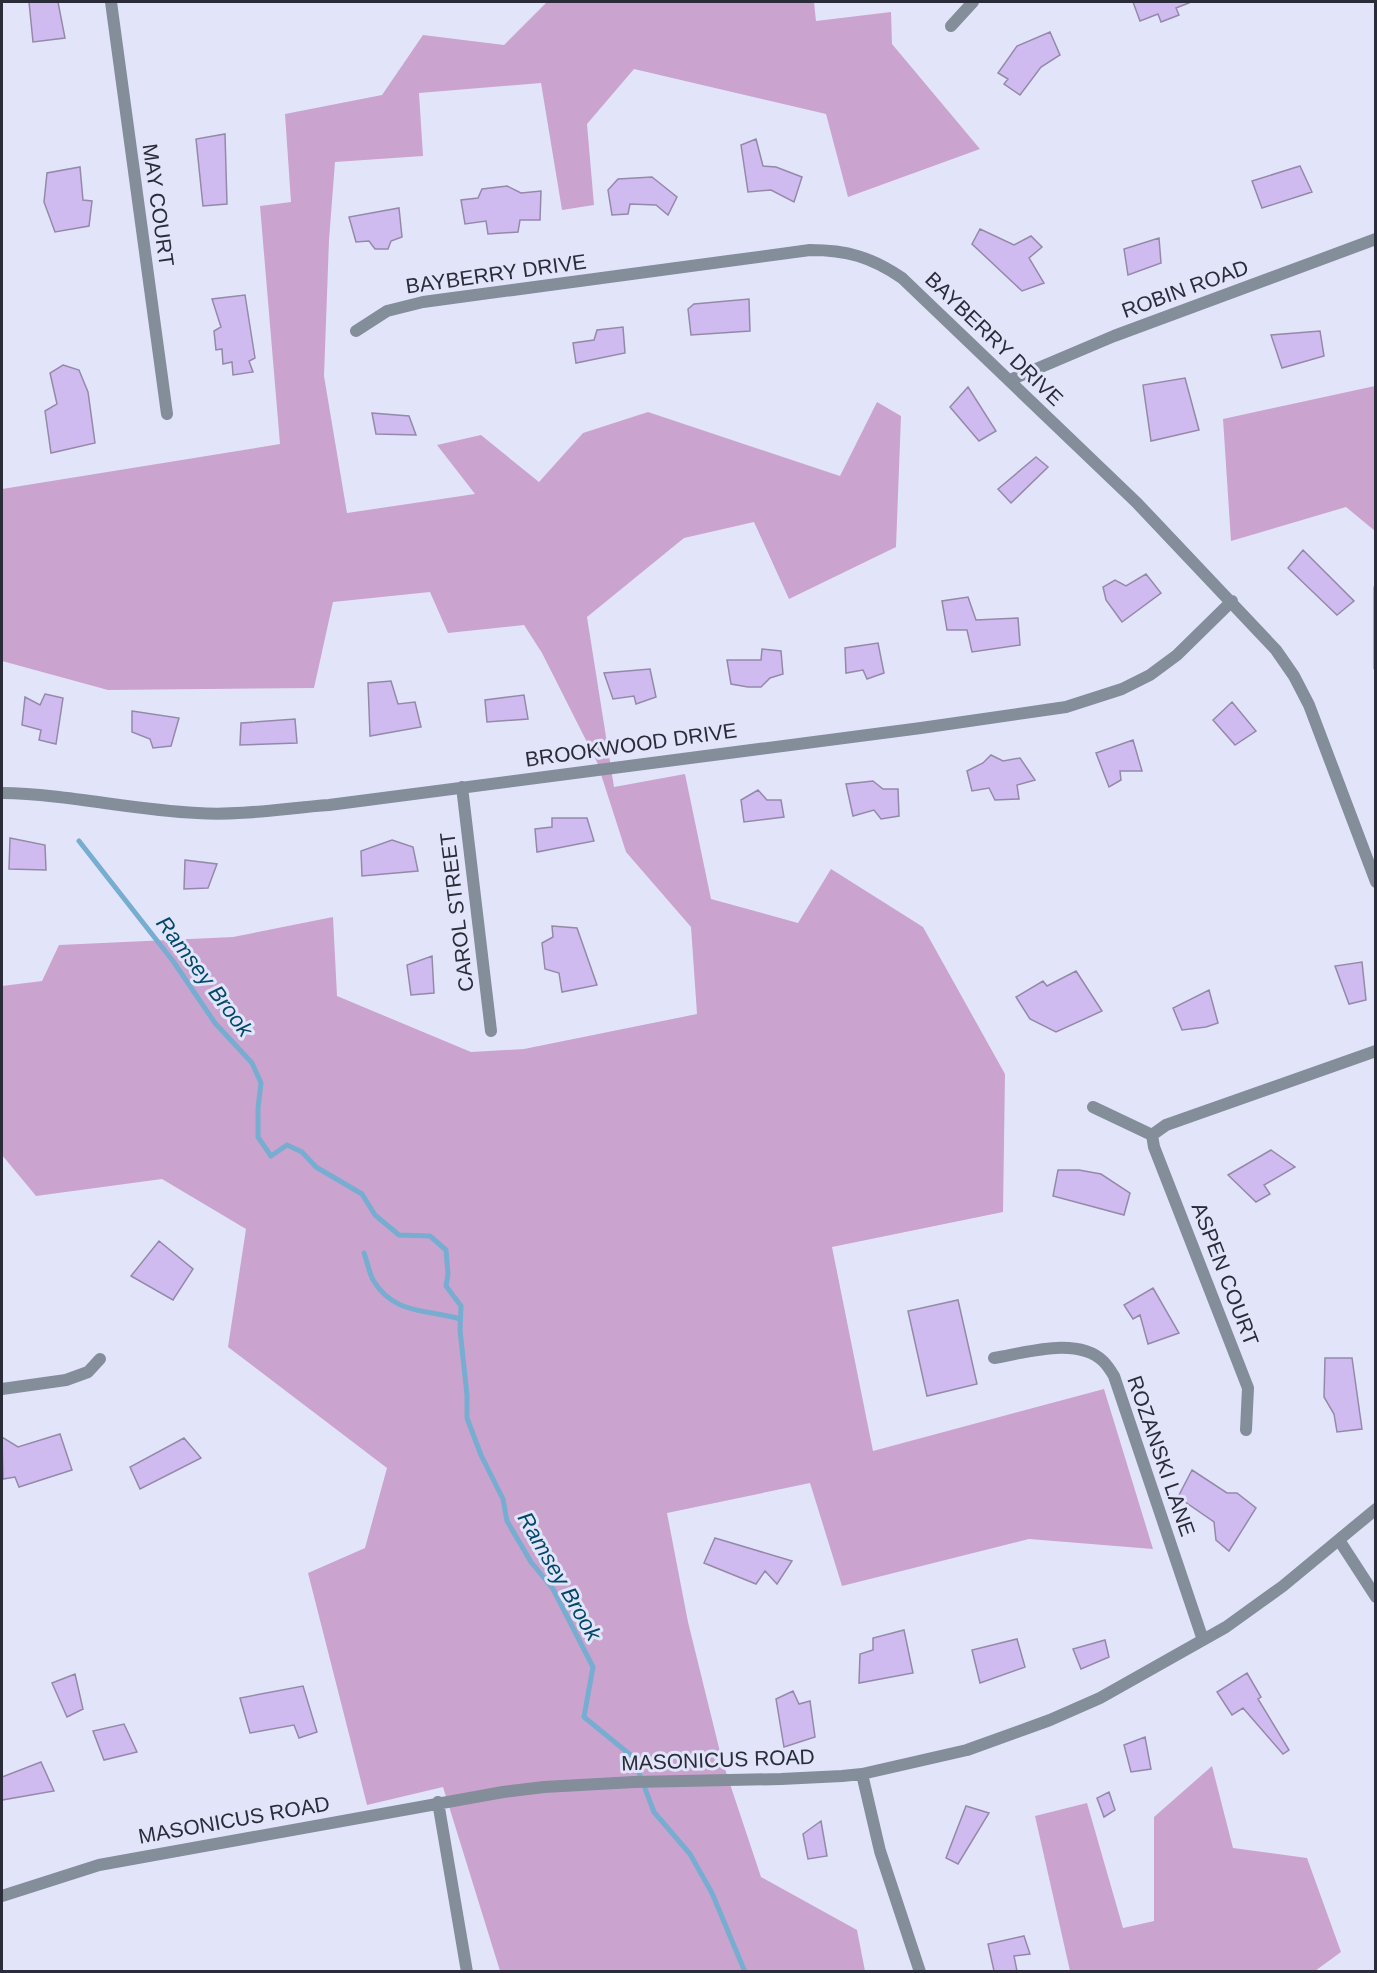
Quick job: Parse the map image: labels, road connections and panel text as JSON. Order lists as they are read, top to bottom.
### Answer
{
  "streets": {
    "street": [
      "MAY COURT",
      "BAYBERRY DRIVE",
      "ROBIN ROAD",
      "BROOKWOOD DRIVE",
      "CAROL STREET",
      "ASPEN COURT",
      "ROZANSKI LANE",
      "MASONICUS ROAD"
    ]
  },
  "crossings": [
    ["BAYBERRY DRIVE", "ROBIN ROAD"],
    ["BAYBERRY DRIVE", "BROOKWOOD DRIVE"],
    ["BROOKWOOD DRIVE", "CAROL STREET"],
    ["ROZANSKI LANE", "MASONICUS ROAD"]
  ],
  "water": ["Ramsey Brook"]
}
